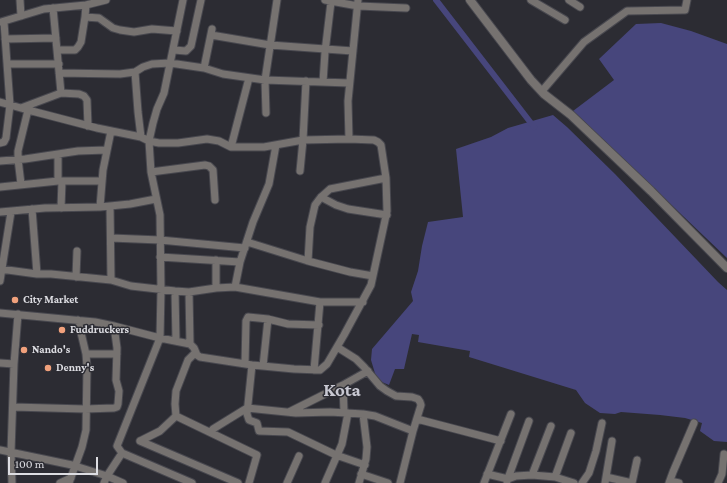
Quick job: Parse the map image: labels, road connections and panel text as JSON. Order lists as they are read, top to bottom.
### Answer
{
  "districts": ["Kota"],
  "places": [
    "City Market",
    "Fuddruckers",
    "Nando's",
    "Denny's"
  ],
  "scale_bar": "100 m"
}
